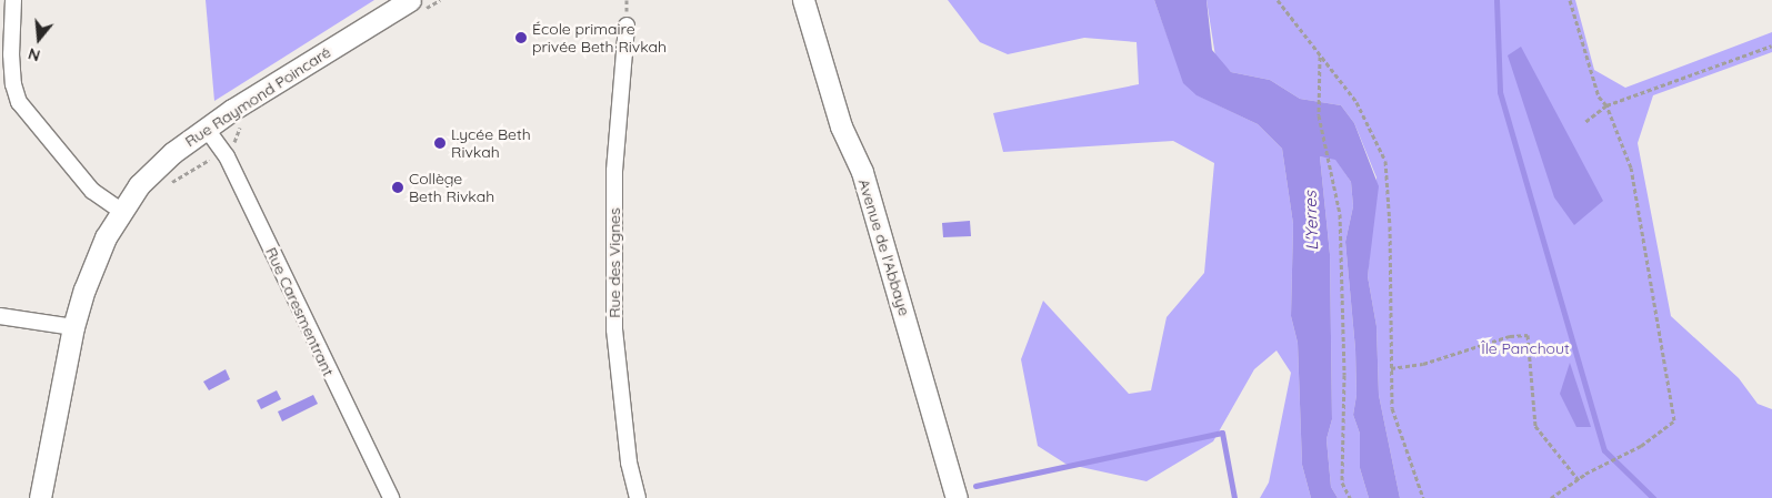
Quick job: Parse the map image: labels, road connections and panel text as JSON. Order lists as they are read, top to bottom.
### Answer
{
  "streets": {
    "main road": ["Rue Raymond Poincaré", "Avenue de l'Abbaye"],
    "street": ["Rue des Vignes", "Rue Caresmentrant"]
  },
  "crossings": [
    ["Rue Raymond Poincaré", "Rue Caresmentrant"]
  ],
  "water": ["L'Yerres"],
  "parks": ["Île Panchout"],
  "places": ["École primaire privée Beth Rivkah", "Lycée Beth Rivkah", "Collège Beth Rivkah"],
  "north": "bottom"
}
